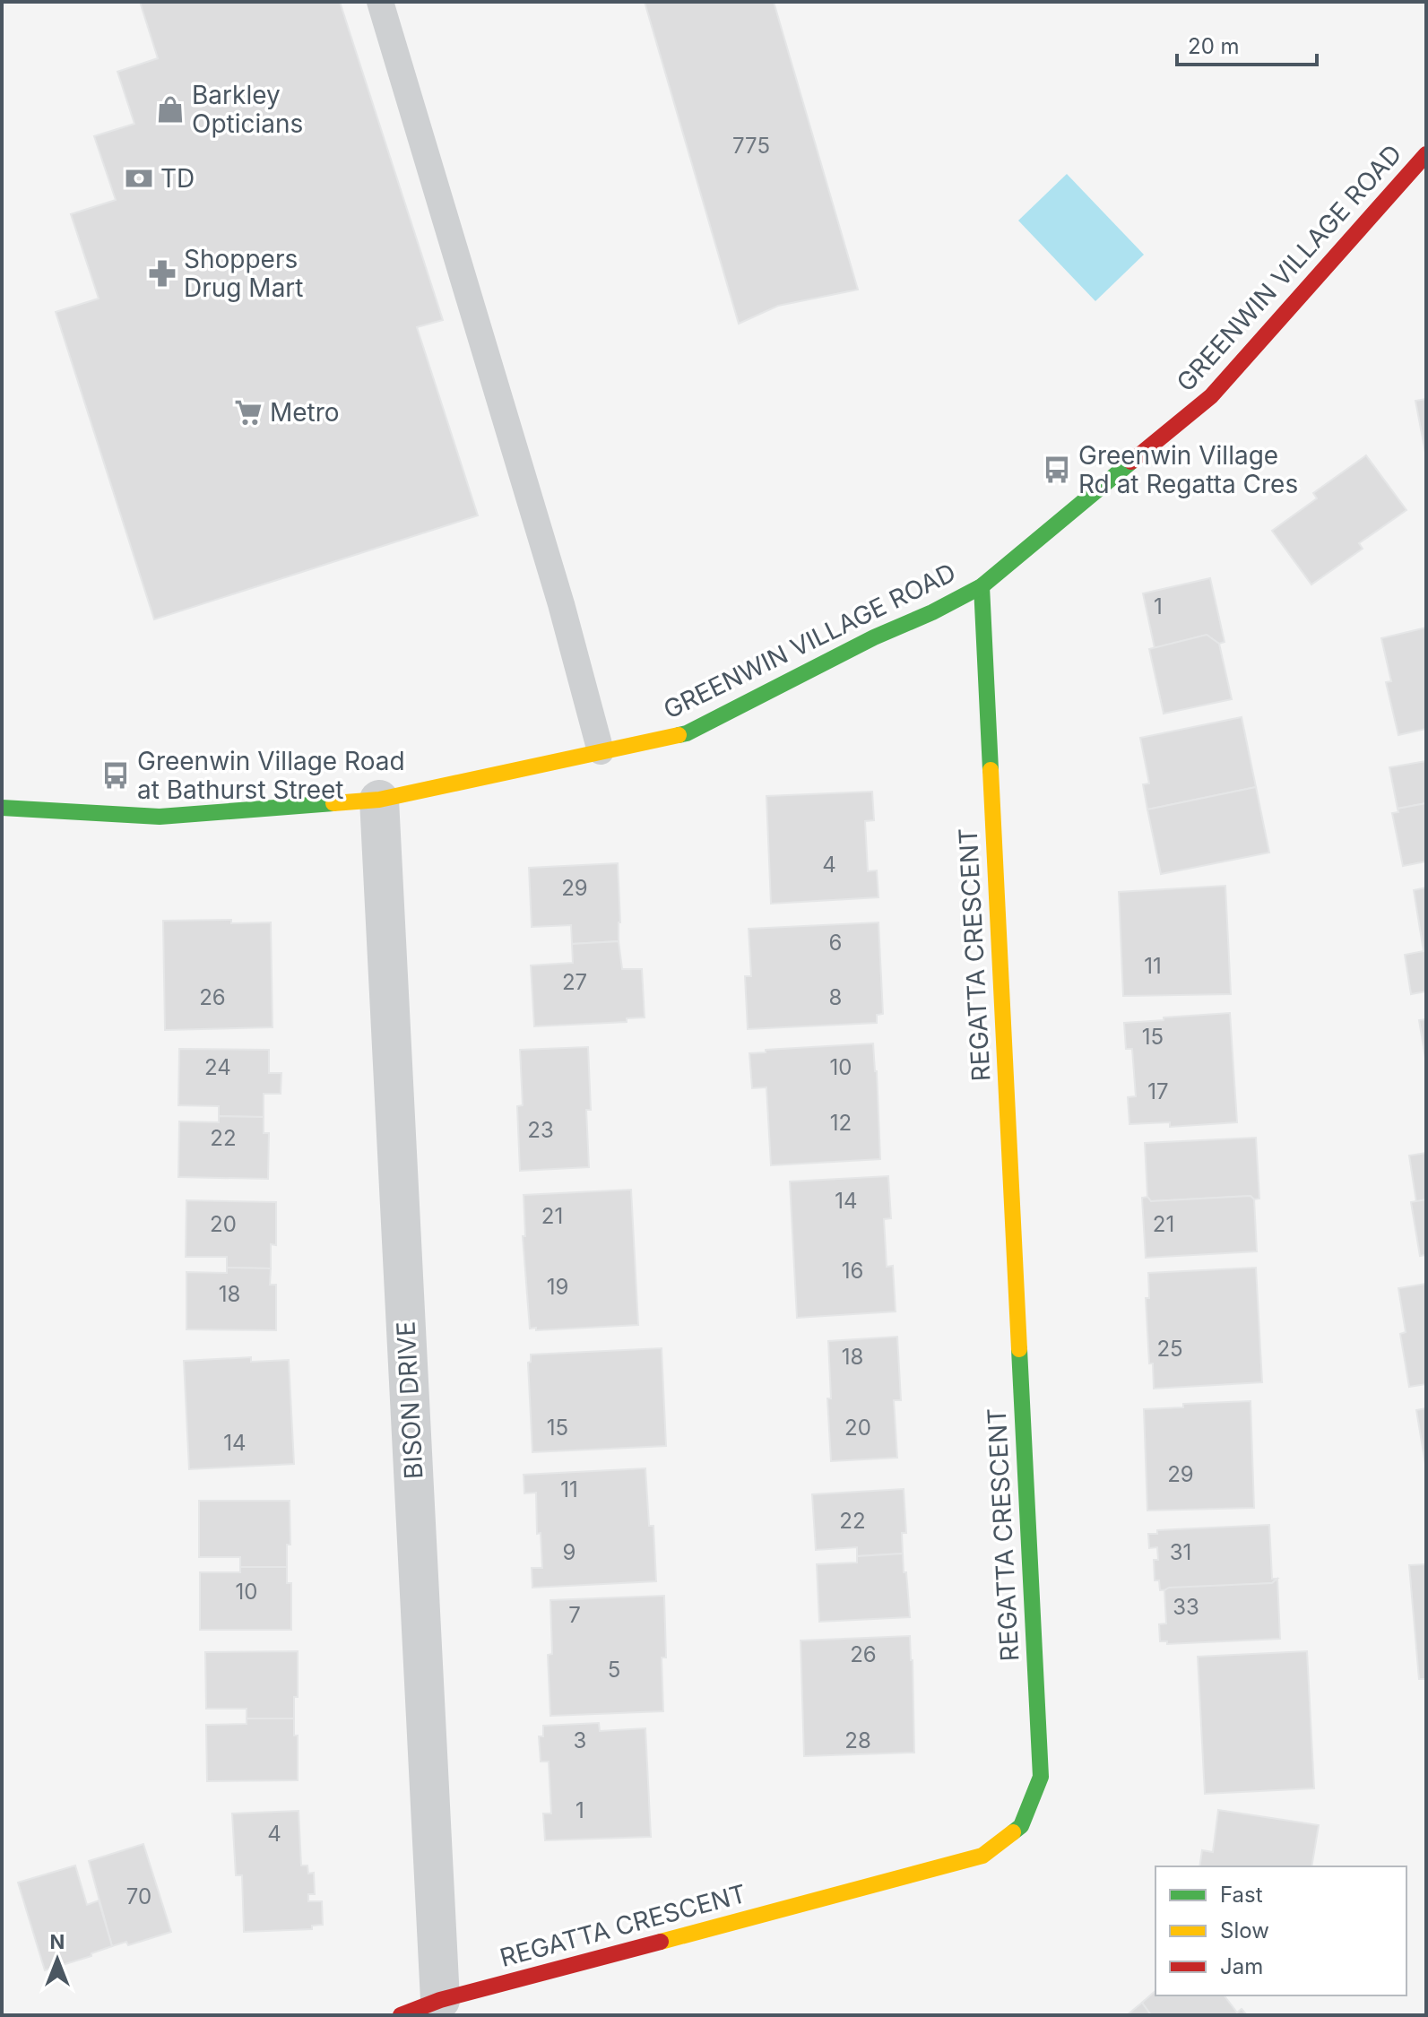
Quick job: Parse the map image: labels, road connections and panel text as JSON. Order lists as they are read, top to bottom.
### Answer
{
  "streets": {
    "street": ["GREENWIN VILLAGE ROAD", "REGATTA CRESCENT", "BISON DRIVE"]
  },
  "crossings": [
    ["GREENWIN VILLAGE ROAD", "REGATTA CRESCENT"],
    ["GREENWIN VILLAGE ROAD", "BISON DRIVE"],
    ["REGATTA CRESCENT", "BISON DRIVE"]
  ],
  "places": {
    "shop": ["Barkley Opticians"],
    "bank": ["TD"],
    "pharmacy": ["Shoppers Drug Mart"],
    "supermarket": ["Metro"],
    "bus stop": ["Greenwin Village Rd at Regatta Cres", "Greenwin Village Road at Bathurst Street"]
  },
  "house_numbers": [
    "775",
    "1",
    "4",
    "29",
    "6",
    "11",
    "27",
    "26",
    "8",
    "15",
    "24",
    "10",
    "17",
    "12",
    "23",
    "22",
    "14",
    "21",
    "20",
    "21",
    "16",
    "19",
    "18",
    "25",
    "18",
    "15",
    "20",
    "14",
    "29",
    "11",
    "22",
    "9",
    "31",
    "10",
    "33",
    "7",
    "26",
    "5",
    "3",
    "28",
    "1",
    "4",
    "70"
  ],
  "legend": ["Fast", "Slow", "Jam"],
  "scale_bar": "20 m",
  "north": "top"
}
